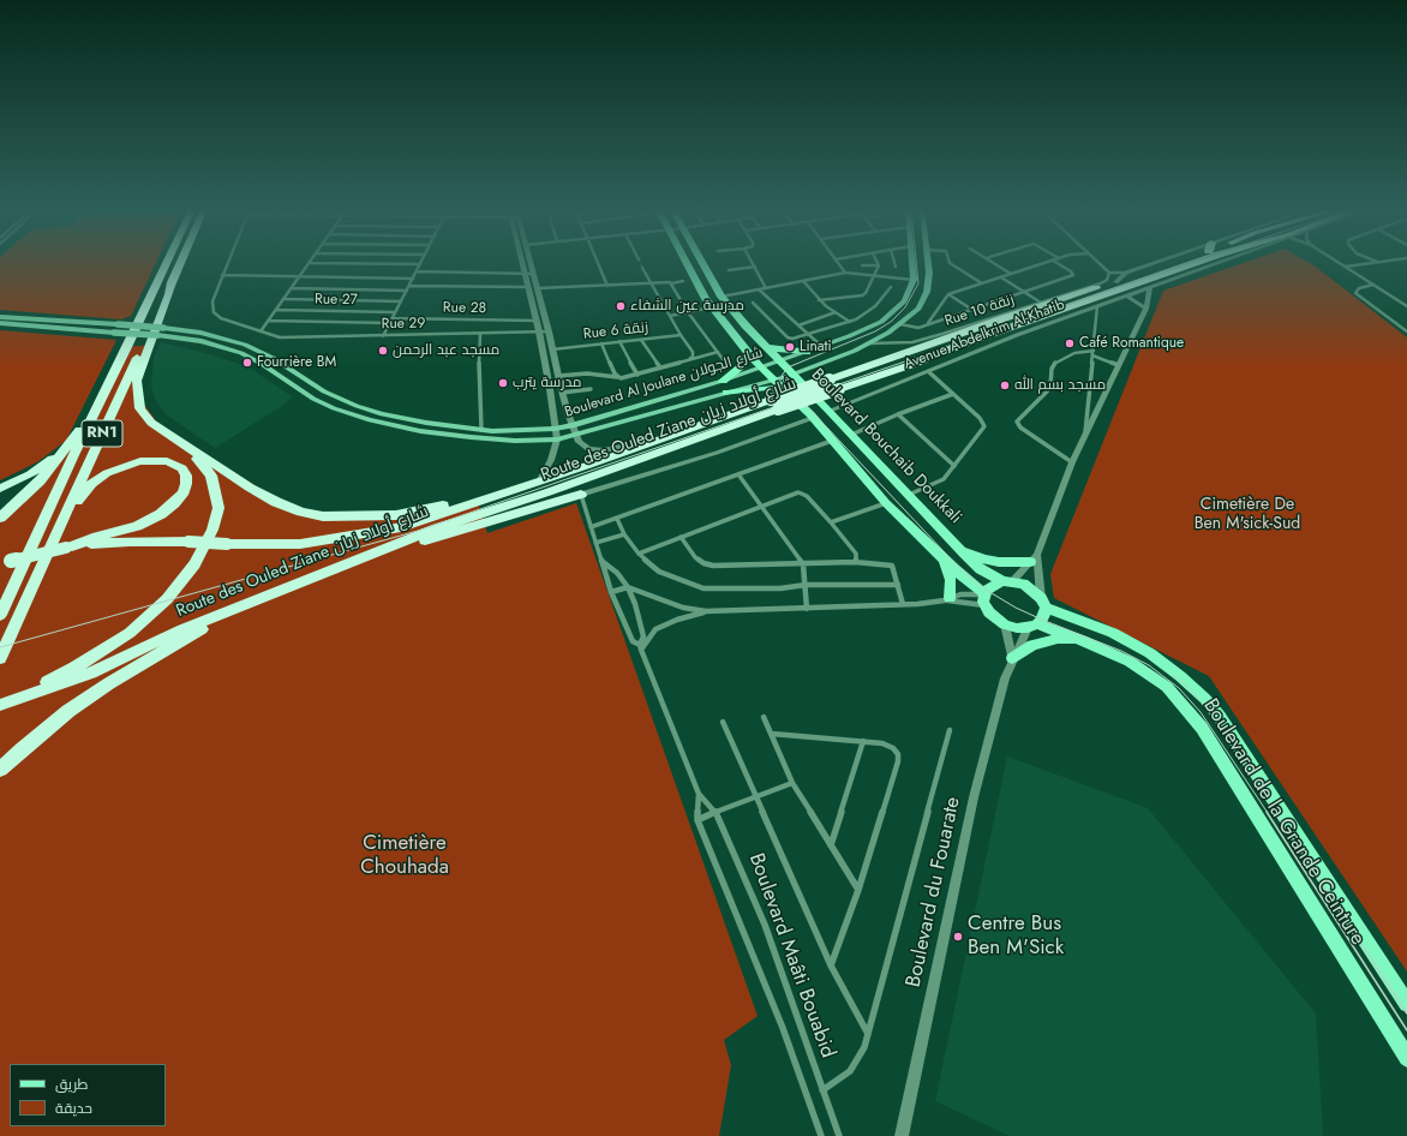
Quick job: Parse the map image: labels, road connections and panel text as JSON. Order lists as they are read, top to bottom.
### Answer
{
  "streets": {
    "highway": ["Route des Ouled Ziane شارع أولاد زيان", "RN1"],
    "main road": ["Boulevard Al Joulane شارع الجولان", "Boulevard Bouchaib Doukkali", "Boulevard de la Grande Ceinture"],
    "street": [
      "Rue 27",
      "Rue 28",
      "Rue 10 زنقة",
      "Rue 29",
      "Rue 6 زنقة",
      "Avenue Abdelkrim Al-Khatib",
      "Boulevard du Fouarate",
      "Boulevard Maâti Bouabid"
    ]
  },
  "crossings": [
    ["Rue 10 زنقة", "Boulevard Al Joulane شارع الجولان"],
    ["Avenue Abdelkrim Al-Khatib", "Boulevard Bouchaib Doukkali"],
    ["Boulevard Al Joulane شارع الجولان", "Boulevard Bouchaib Doukkali"],
    ["Boulevard Bouchaib Doukkali", "Boulevard de la Grande Ceinture"],
    ["Boulevard Bouchaib Doukkali", "Boulevard du Fouarate"],
    ["Boulevard de la Grande Ceinture", "Boulevard du Fouarate"]
  ],
  "parks": ["Cimetière De Ben M'sick-Sud", "Cimetière Chouhada"],
  "places": [
    "مدرسة عين الشفاء",
    "Café Romantique",
    "Linati",
    "مسجد عبد الرحمن",
    "Fourrière BM",
    "مدرسة يترب",
    "مسجد بسم الله",
    "Centre Bus Ben M'Sick"
  ],
  "legend": ["طريق", "حديقة"]
}
